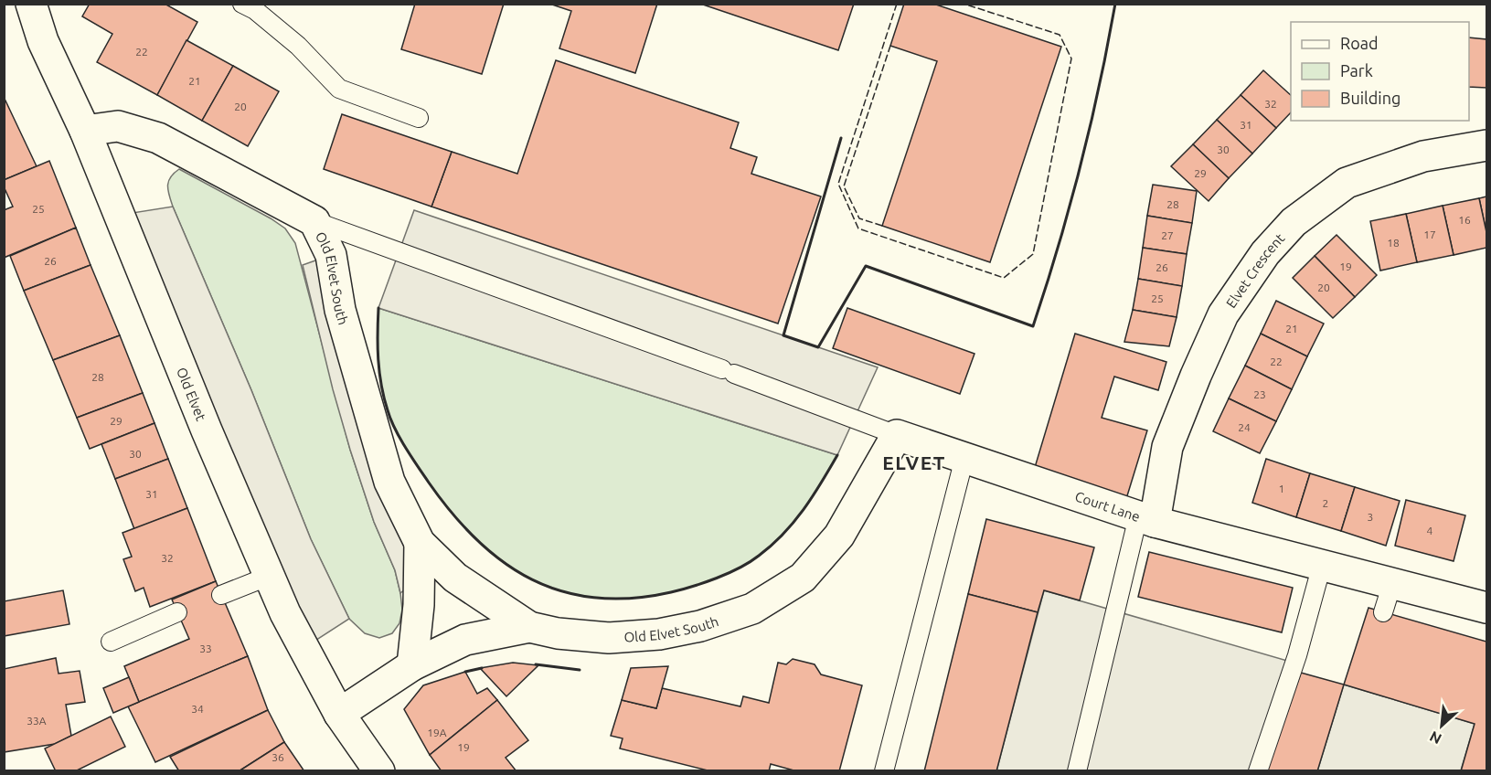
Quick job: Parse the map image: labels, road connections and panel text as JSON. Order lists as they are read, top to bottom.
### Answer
{
  "streets": {
    "street": [
      "Elvet Crescent",
      "Old Elvet South",
      "Old Elvet",
      "Court Lane"
    ]
  },
  "crossings": [
    ["Elvet Crescent", "Court Lane"],
    ["Old Elvet South", "Old Elvet"],
    ["Old Elvet South", "Court Lane"]
  ],
  "districts": ["ELVET"],
  "house_numbers": [
    "22",
    "21",
    "32",
    "20",
    "31",
    "30",
    "29",
    "28",
    "25",
    "16",
    "17",
    "27",
    "18",
    "26",
    "19",
    "26",
    "20",
    "25",
    "21",
    "22",
    "28",
    "23",
    "29",
    "24",
    "30",
    "1",
    "31",
    "2",
    "3",
    "4",
    "32",
    "33",
    "34",
    "33A",
    "19A",
    "19",
    "36"
  ],
  "legend": ["Road", "Park", "Building"],
  "north": "bottom left"
}
